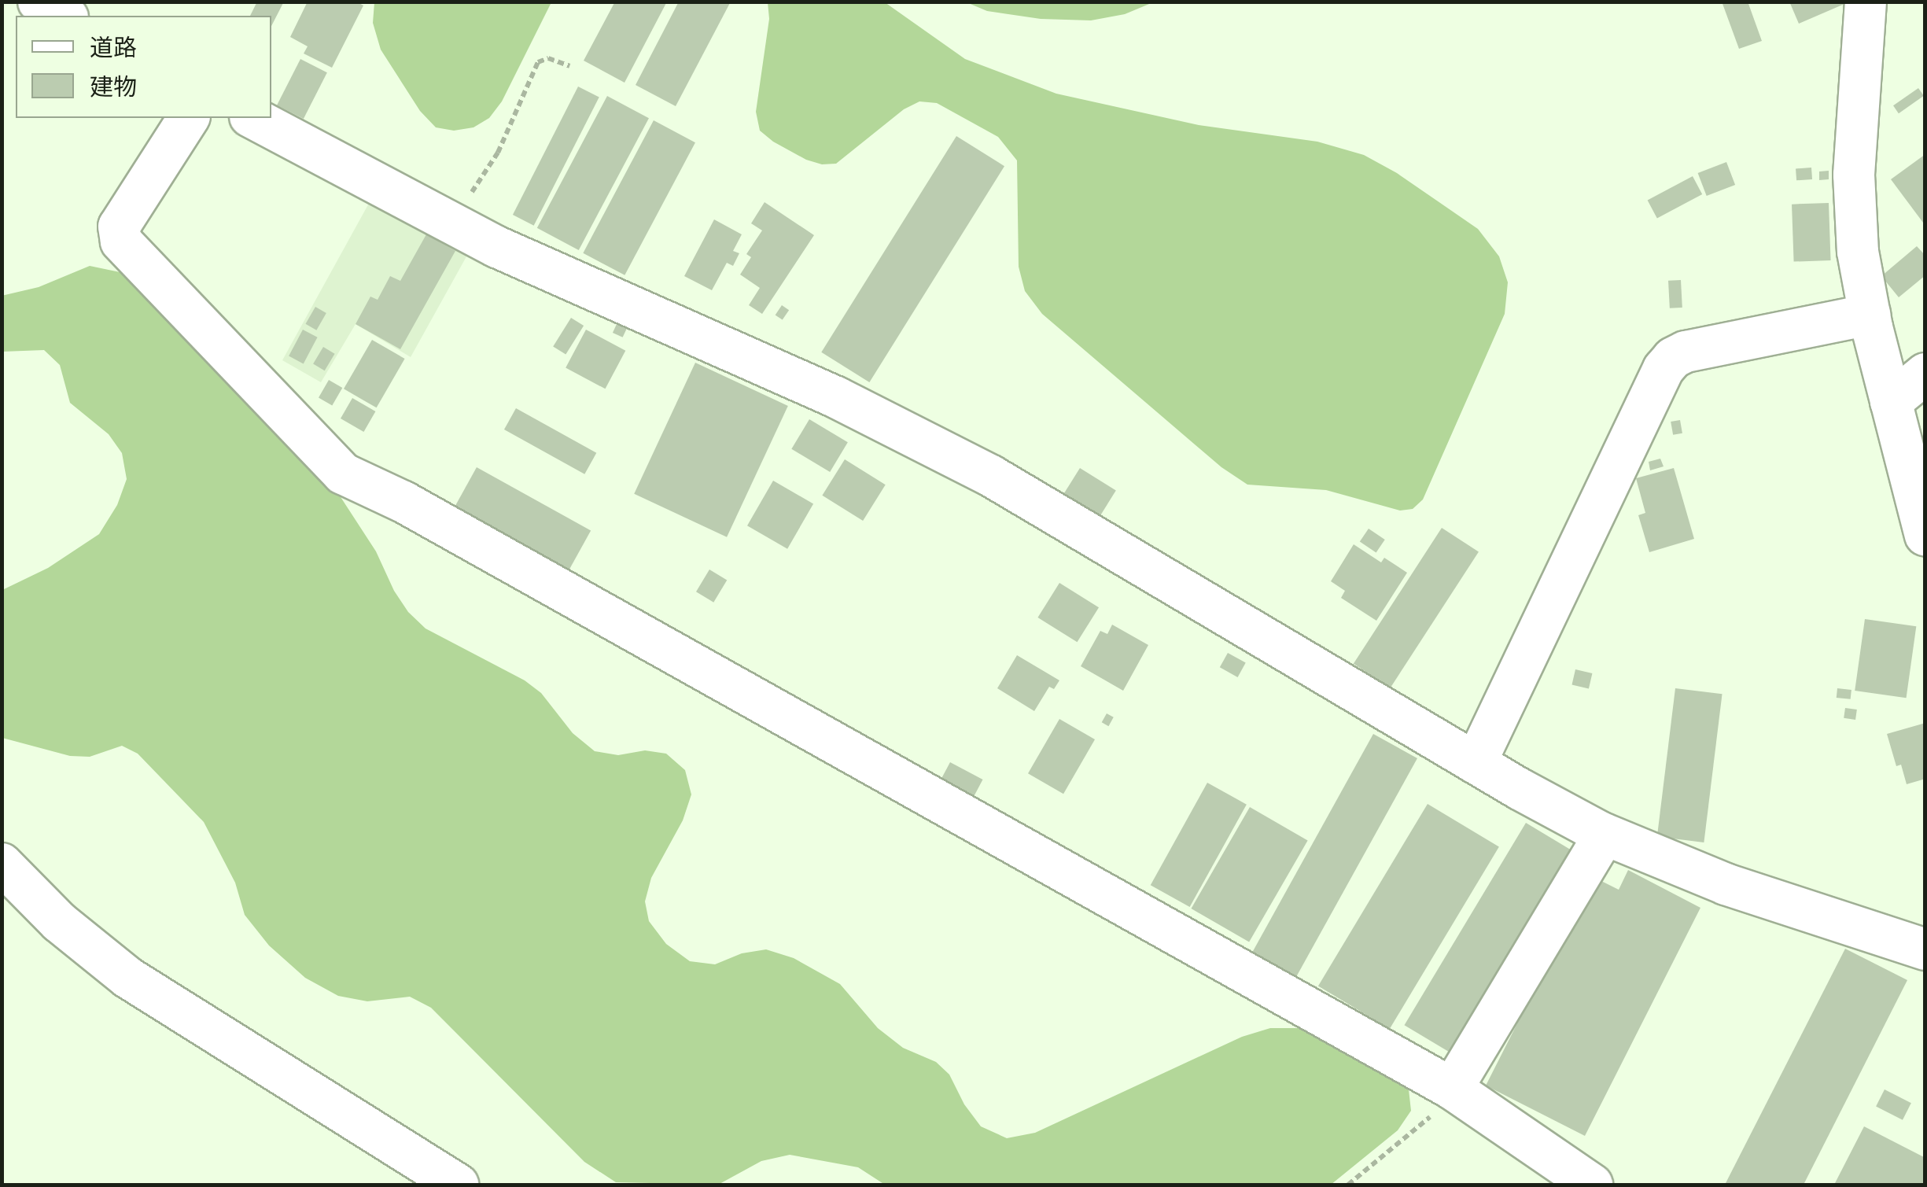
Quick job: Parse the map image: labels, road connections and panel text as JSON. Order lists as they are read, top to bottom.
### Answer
{
  "legend": ["道路", "建物"]
}
